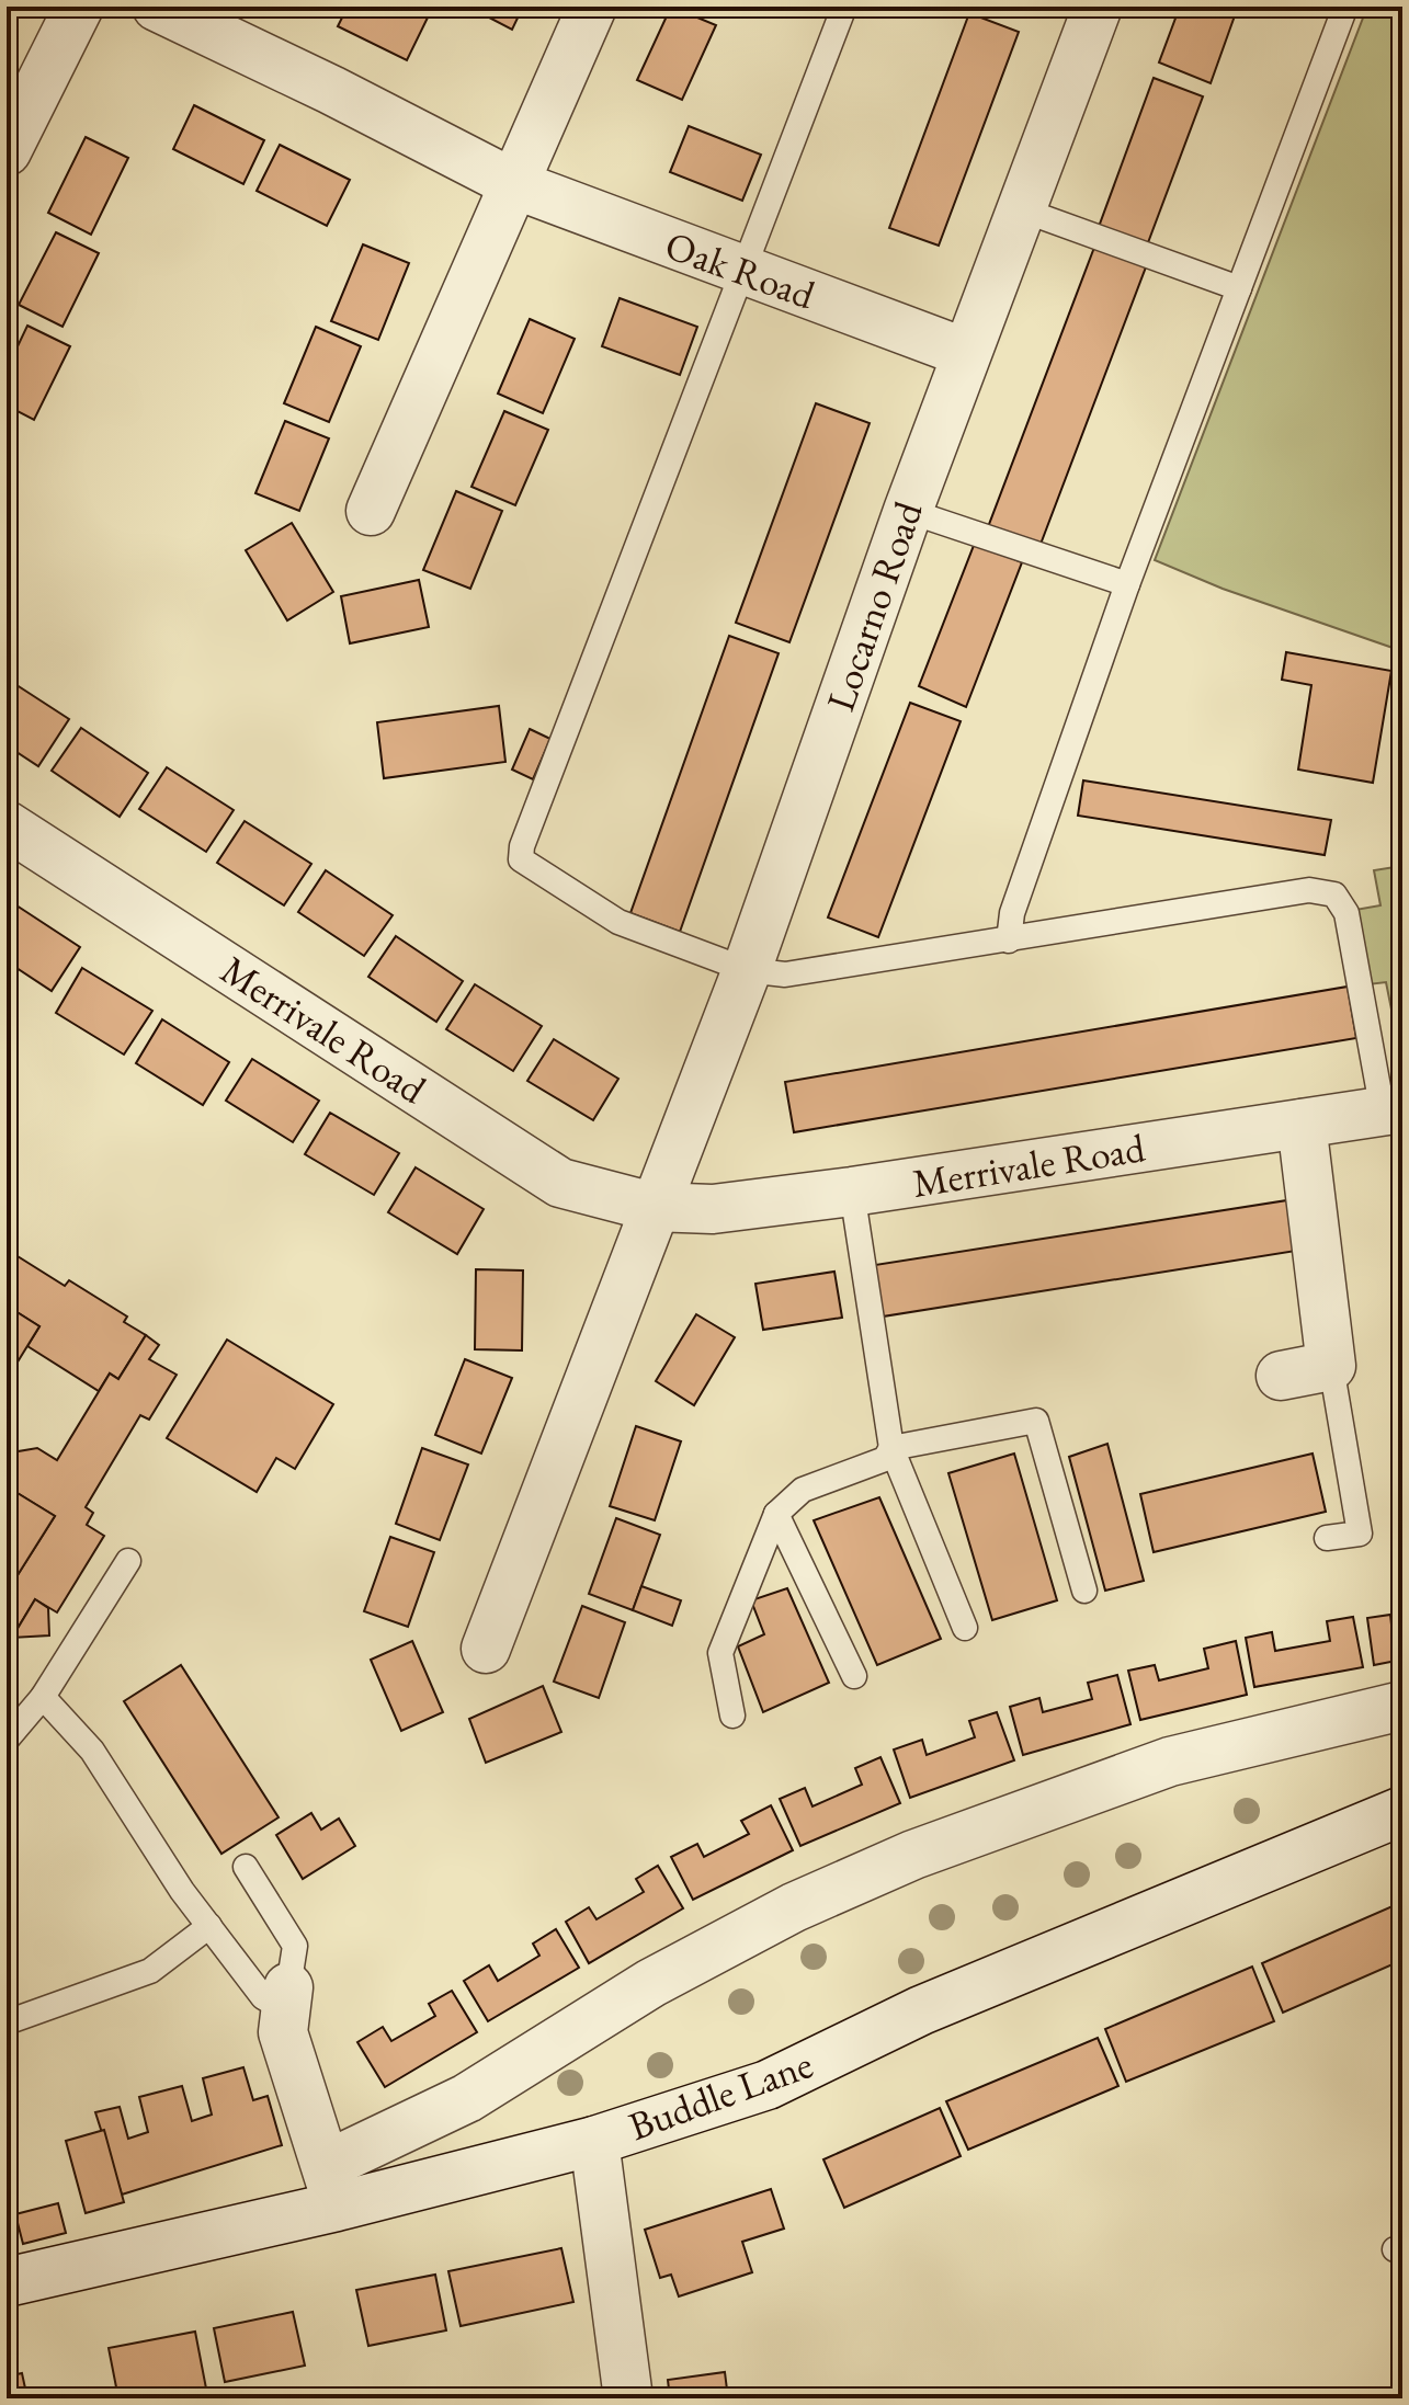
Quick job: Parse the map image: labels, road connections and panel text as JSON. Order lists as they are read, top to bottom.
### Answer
{
  "streets": {
    "street": [
      "Oak Road",
      "Locarno Road",
      "Merrivale Road",
      "Buddle Lane"
    ]
  },
  "crossings": [
    ["Oak Road", "Locarno Road"],
    ["Locarno Road", "Merrivale Road"]
  ]
}
